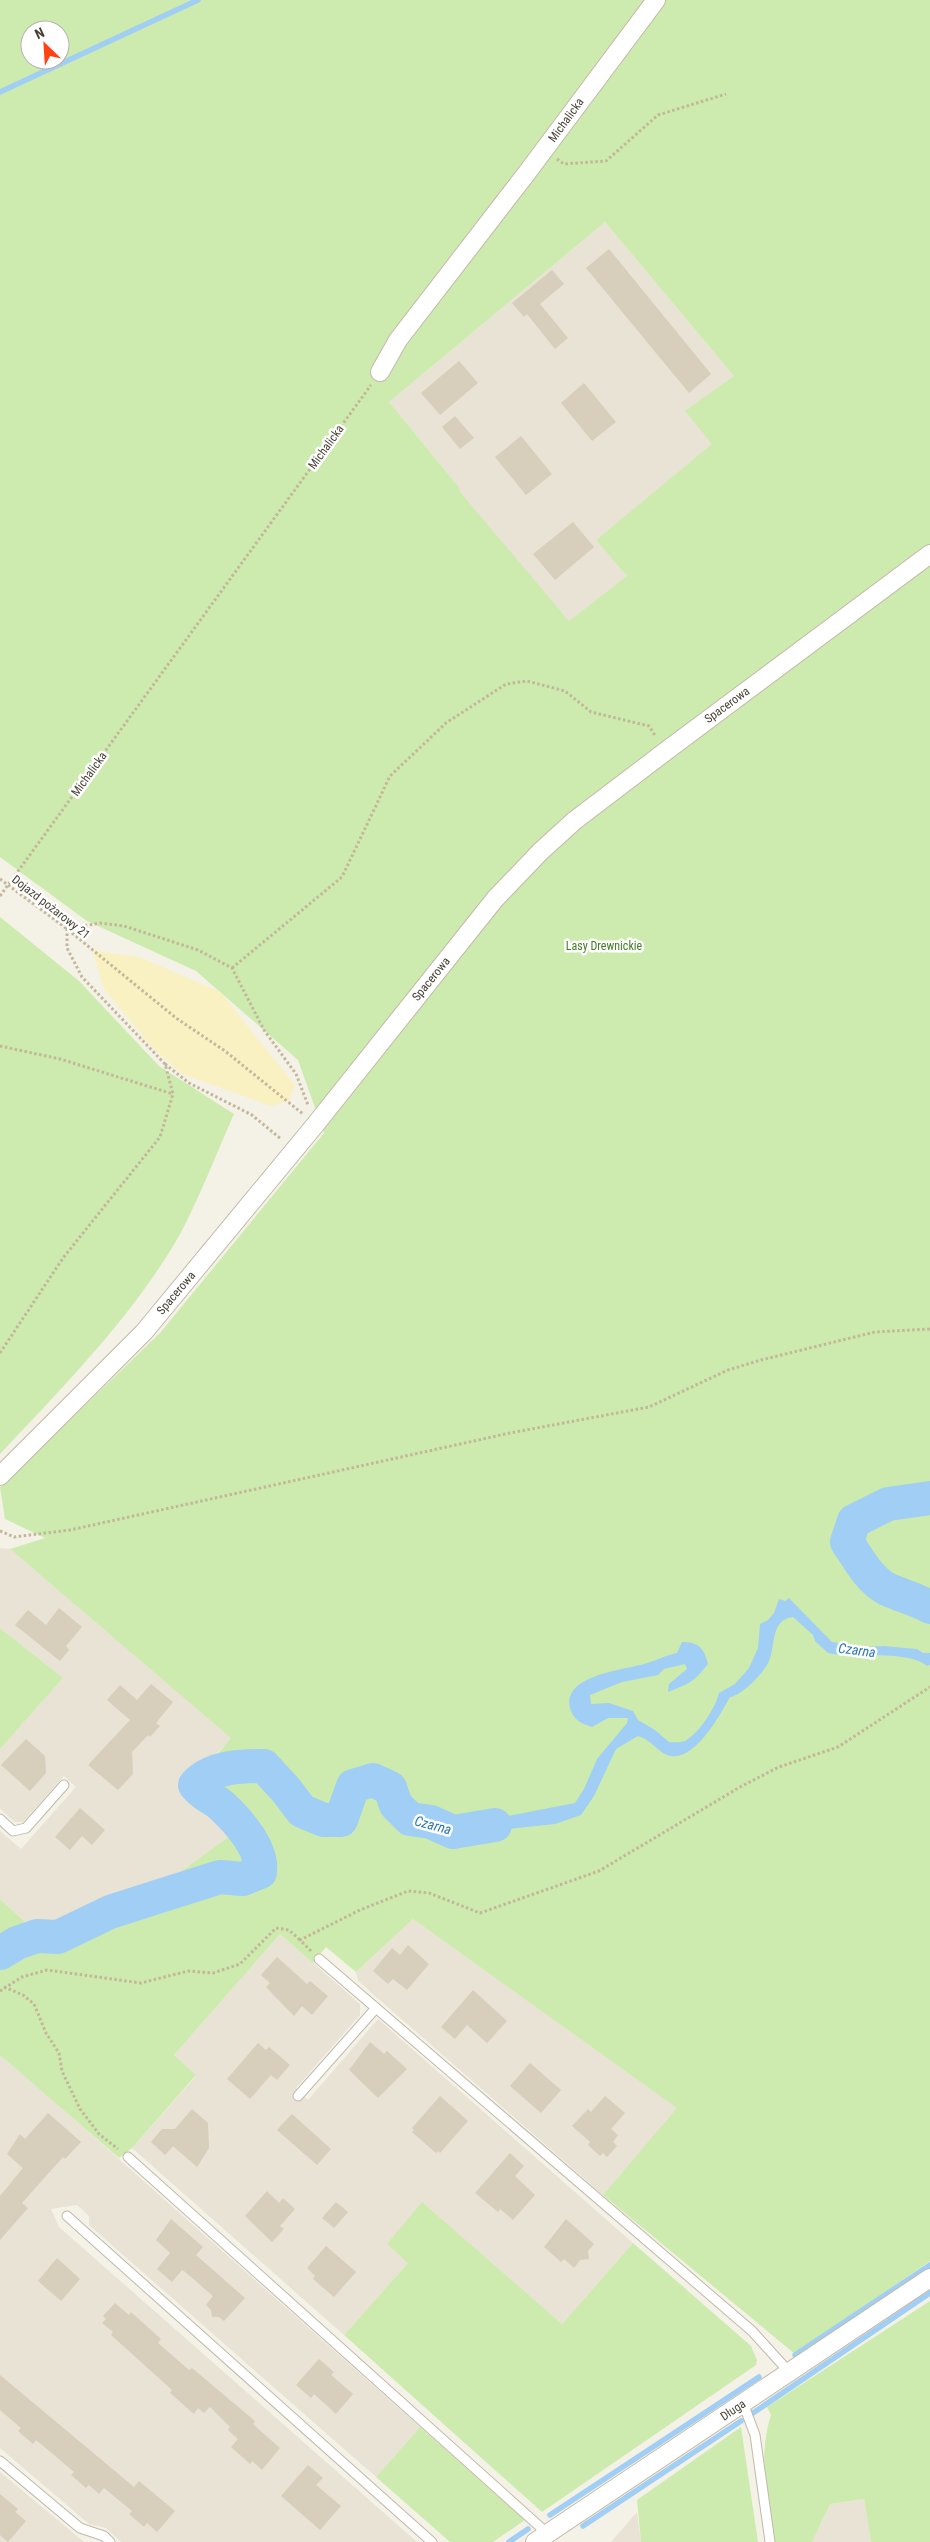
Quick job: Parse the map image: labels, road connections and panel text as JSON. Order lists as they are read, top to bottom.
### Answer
{
  "streets": {
    "street": ["Michalicka", "Spacerowa", "Długa"],
    "path": ["Dojazd pożarowy 21"]
  },
  "crossings": [
    ["Michalicka", "Dojazd pożarowy 21"]
  ],
  "water": ["Czarna"],
  "parks": ["Lasy Drewnickie"],
  "north": "top left"
}
